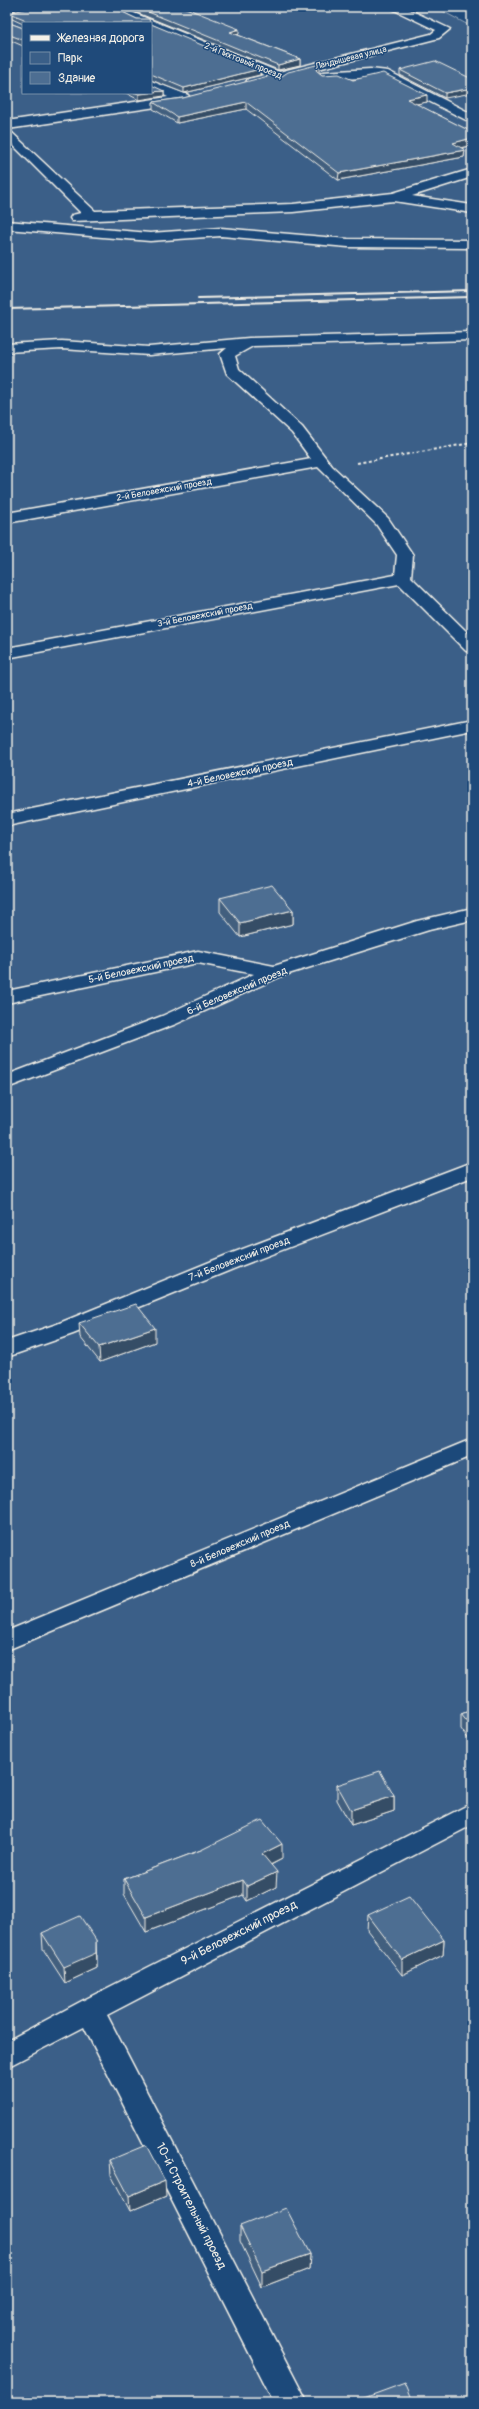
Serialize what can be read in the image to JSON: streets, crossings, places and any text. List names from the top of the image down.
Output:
{
  "streets": {
    "lane": [
      "Ландышевая улица",
      "2-й Пихтовый проезд",
      "2-й Беловежский проезд",
      "3-й Беловежский проезд",
      "4-й Беловежский проезд",
      "5-й Беловежский проезд",
      "6-й Беловежский проезд",
      "7-й Беловежский проезд",
      "8-й Беловежский проезд",
      "9-й Беловежский проезд",
      "10-й Строительный проезд"
    ]
  },
  "crossings": [
    ["Ландышевая улица", "2-й Пихтовый проезд"],
    ["5-й Беловежский проезд", "6-й Беловежский проезд"],
    ["9-й Беловежский проезд", "10-й Строительный проезд"]
  ],
  "legend": ["Железная дорога", "Парк", "Здание"]
}
